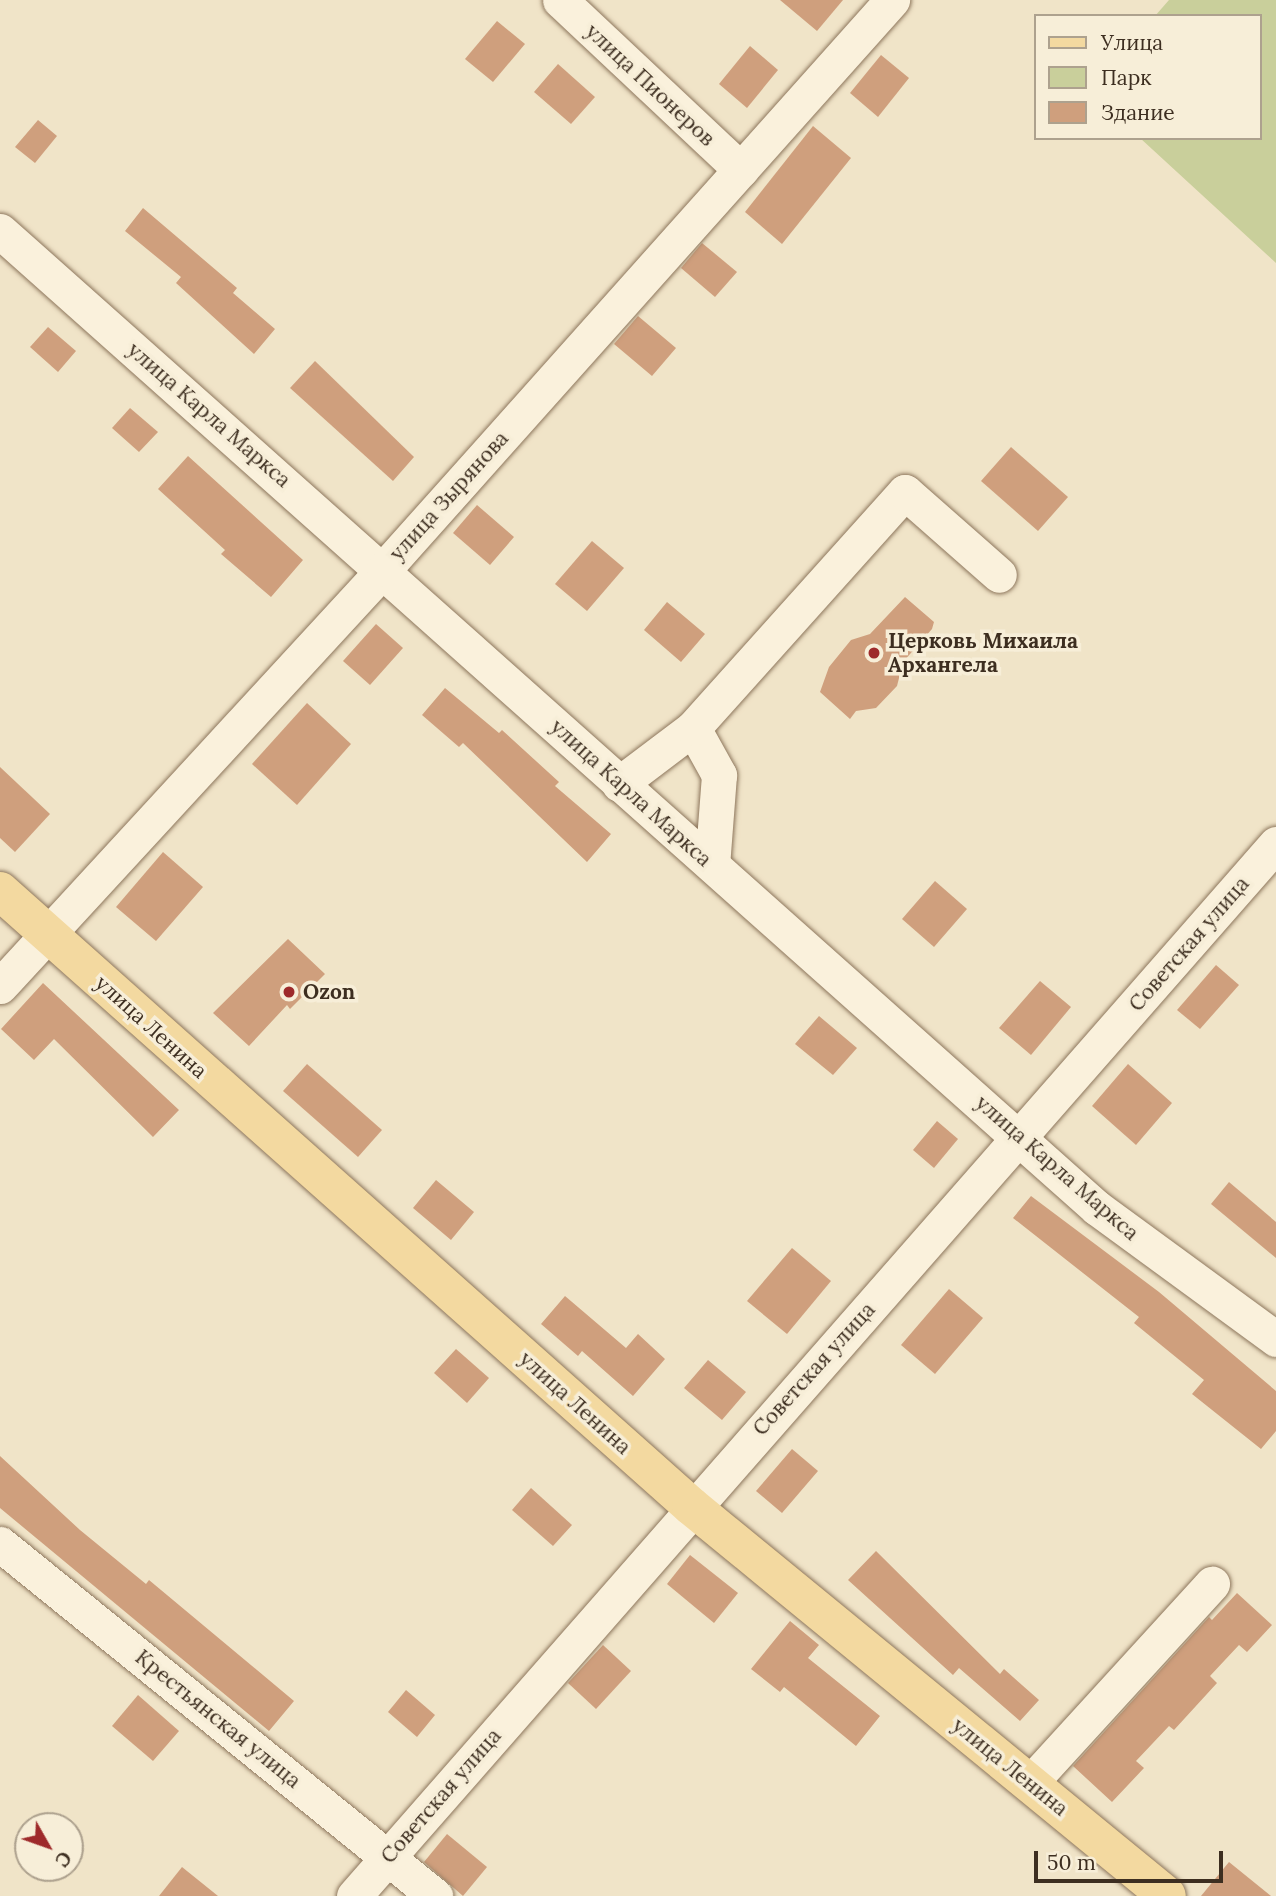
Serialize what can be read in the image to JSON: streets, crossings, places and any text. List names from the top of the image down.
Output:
{
  "streets": {
    "main road": ["улица Ленина"],
    "street": [
      "улица Пионеров",
      "улица Карла Маркса",
      "улица Зырянова",
      "Советская улица",
      "Крестьянская улица"
    ]
  },
  "crossings": [
    ["улица Пионеров", "улица Зырянова"],
    ["улица Карла Маркса", "улица Зырянова"],
    ["улица Карла Маркса", "Советская улица"],
    ["улица Зырянова", "улица Ленина"],
    ["Советская улица", "улица Ленина"],
    ["Советская улица", "Крестьянская улица"]
  ],
  "places": ["Церковь Михаила Архангела", "Ozon"],
  "legend": ["Улица", "Парк", "Здание"],
  "scale_bar": "50 m",
  "north": "bottom right"
}
